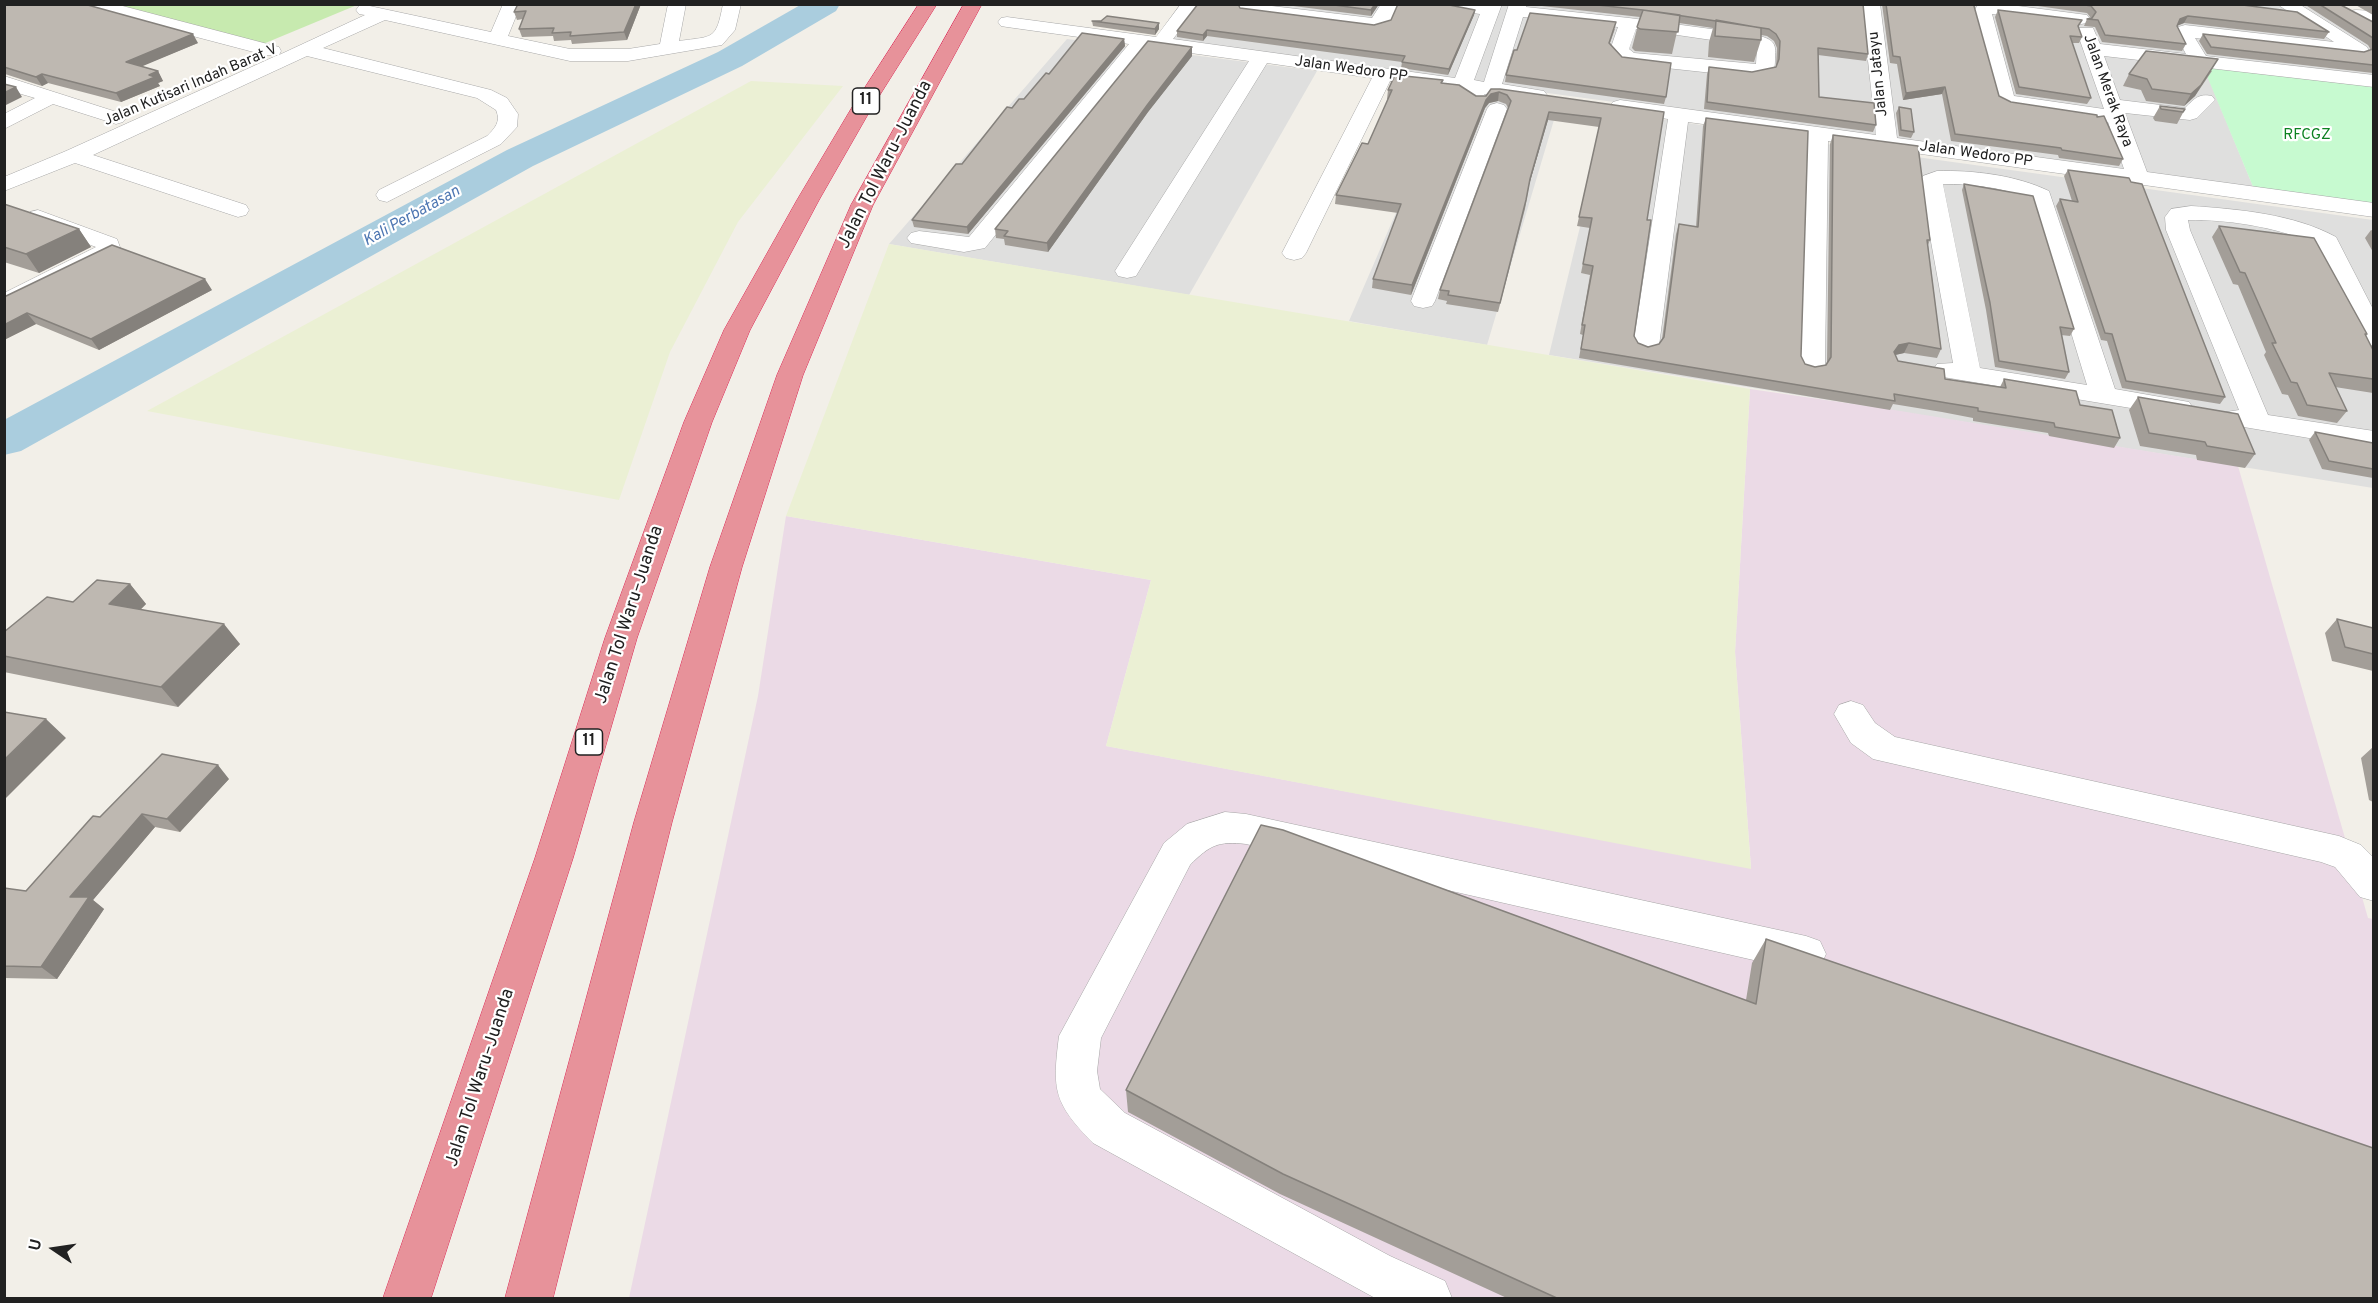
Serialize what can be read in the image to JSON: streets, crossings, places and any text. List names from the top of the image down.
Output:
{
  "streets": {
    "highway": ["11", "Jalan Tol Waru–Juanda"],
    "street": [
      "Jalan Wedoro PP",
      "Jalan Jatayu",
      "Jalan Kutisari Indah Barat V",
      "Jalan Merak Raya"
    ]
  },
  "crossings": [
    ["Jalan Wedoro PP", "Jalan Jatayu"],
    ["Jalan Wedoro PP", "Jalan Merak Raya"]
  ],
  "water": ["Kali Perbatasan"],
  "parks": ["RFCGZ"],
  "north": "left"
}
